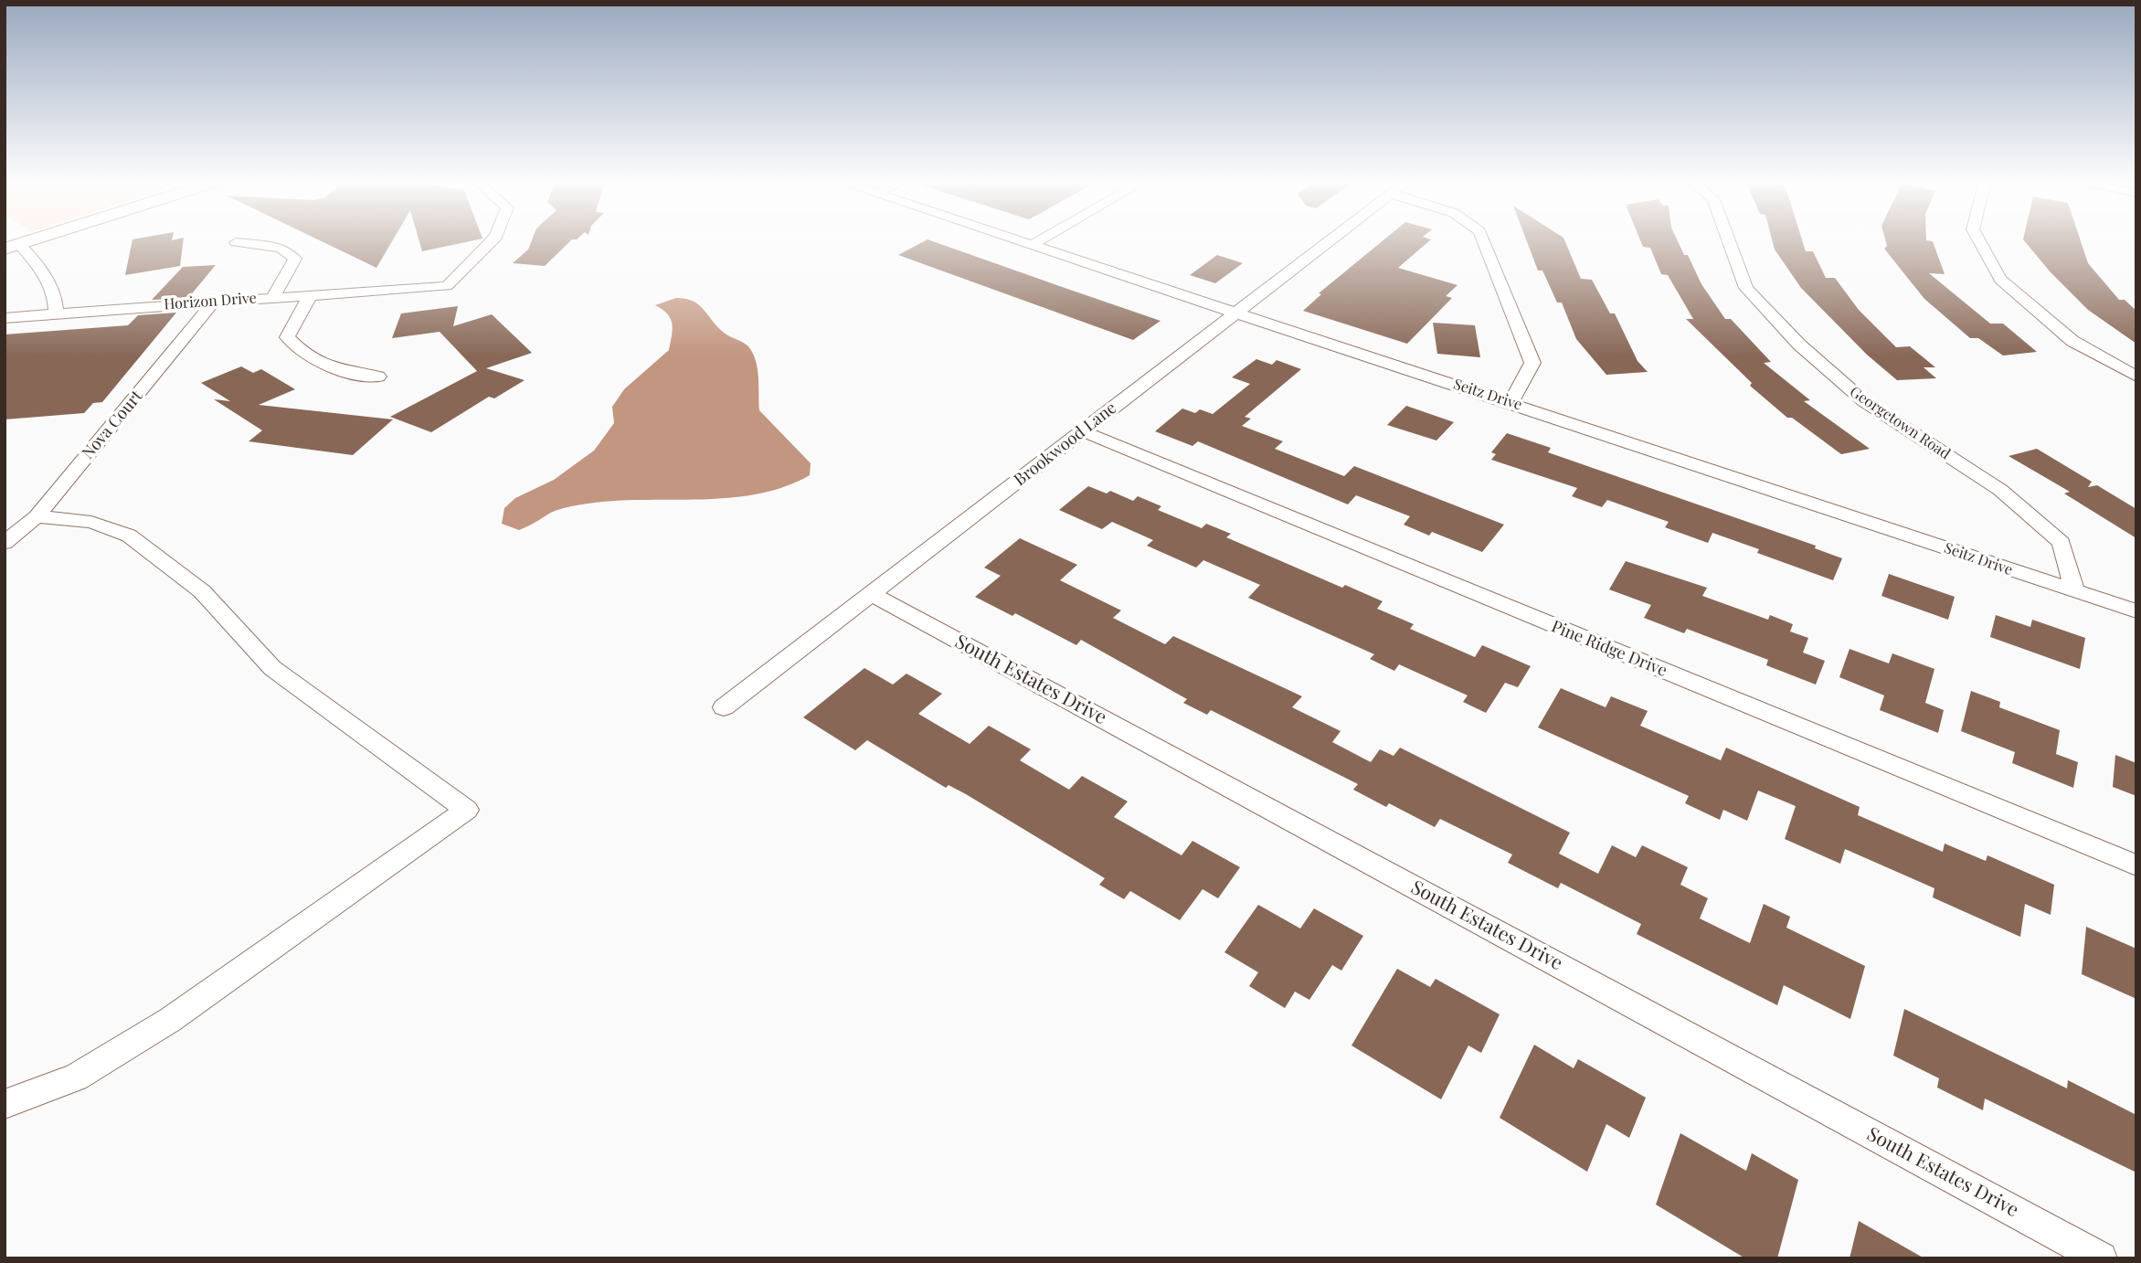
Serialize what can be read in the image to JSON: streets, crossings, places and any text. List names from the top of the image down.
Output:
{
  "streets": {
    "street": [
      "Horizon Drive",
      "Seitz Drive",
      "Georgetown Road",
      "Nova Court",
      "Brookwood Lane",
      "Pine Ridge Drive",
      "South Estates Drive"
    ]
  },
  "crossings": [
    ["Horizon Drive", "Nova Court"],
    ["Seitz Drive", "Georgetown Road"],
    ["Seitz Drive", "Brookwood Lane"],
    ["Brookwood Lane", "Pine Ridge Drive"],
    ["Brookwood Lane", "South Estates Drive"]
  ]
}
